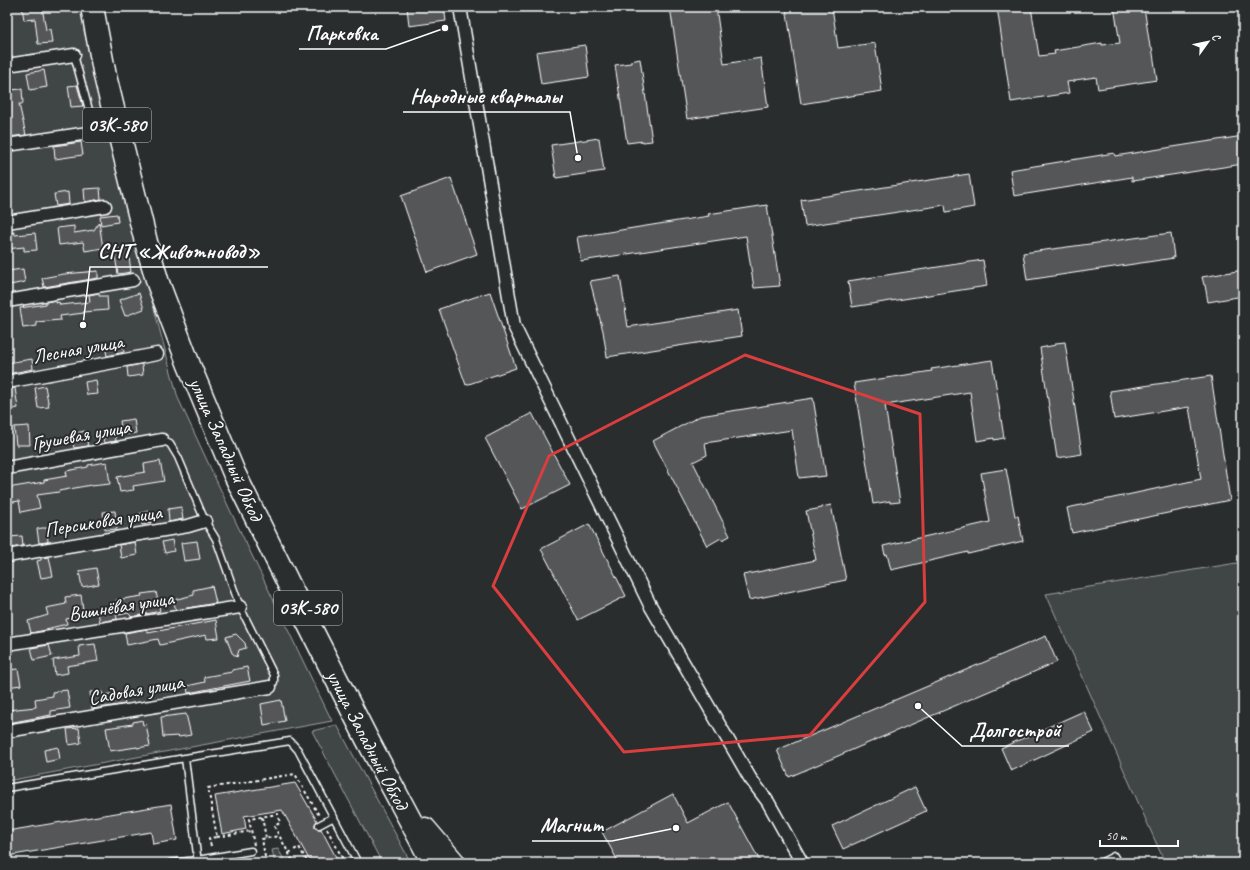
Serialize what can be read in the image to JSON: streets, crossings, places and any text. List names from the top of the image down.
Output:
{
  "streets": {
    "highway": ["03К-580", "улица Западный Обход"],
    "street": [
      "Лесная улица",
      "Грушевая улица",
      "Персиковая улица",
      "Вишнёвая улица",
      "Садовая улица"
    ]
  },
  "places": [
    "Парковка",
    "Народные кварталы",
    "СНТ «Животновод»",
    "Долгострой",
    "Магнит"
  ],
  "scale_bar": "50 m",
  "north": "top right"
}
